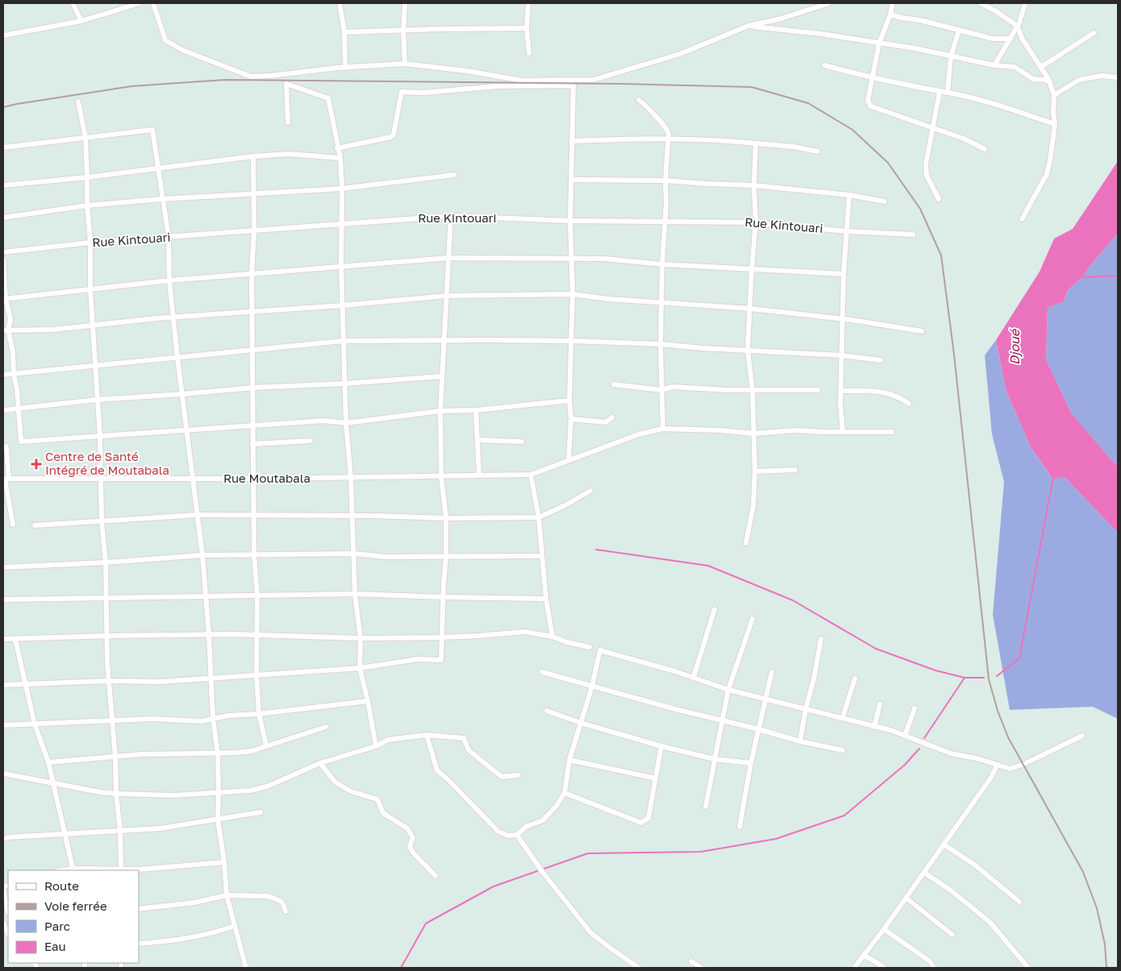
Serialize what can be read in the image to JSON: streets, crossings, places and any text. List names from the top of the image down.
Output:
{
  "streets": {
    "street": ["Rue Kintouari", "Rue Moutabala"]
  },
  "water": ["Djoué"],
  "places": {
    "health": ["Centre de Santé Intégré de Moutabala"]
  },
  "legend": [
    "Route",
    "Voie ferrée",
    "Parc",
    "Eau"
  ]
}
